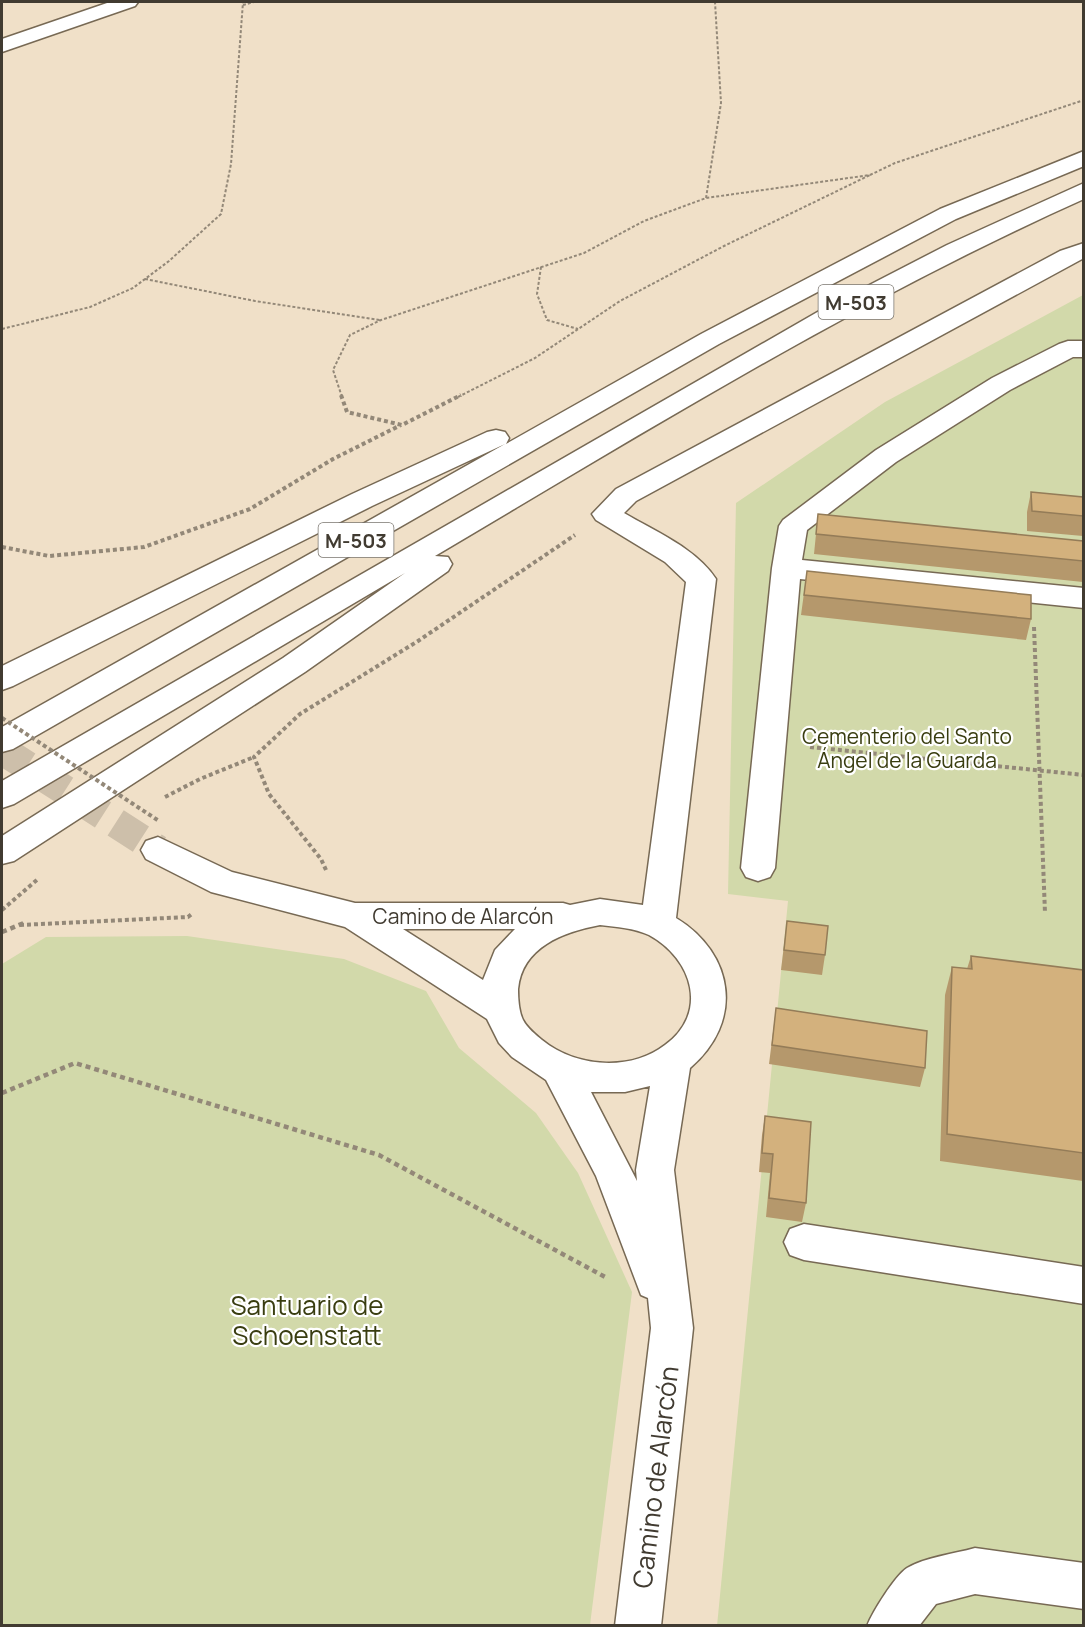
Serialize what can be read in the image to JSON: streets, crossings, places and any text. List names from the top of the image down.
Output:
{
  "streets": {
    "main road": ["M-503", "Camino de Alarcón"]
  },
  "parks": ["Cementerio del Santo Ángel de la Guarda", "Santuario de Schoenstatt"]
}
